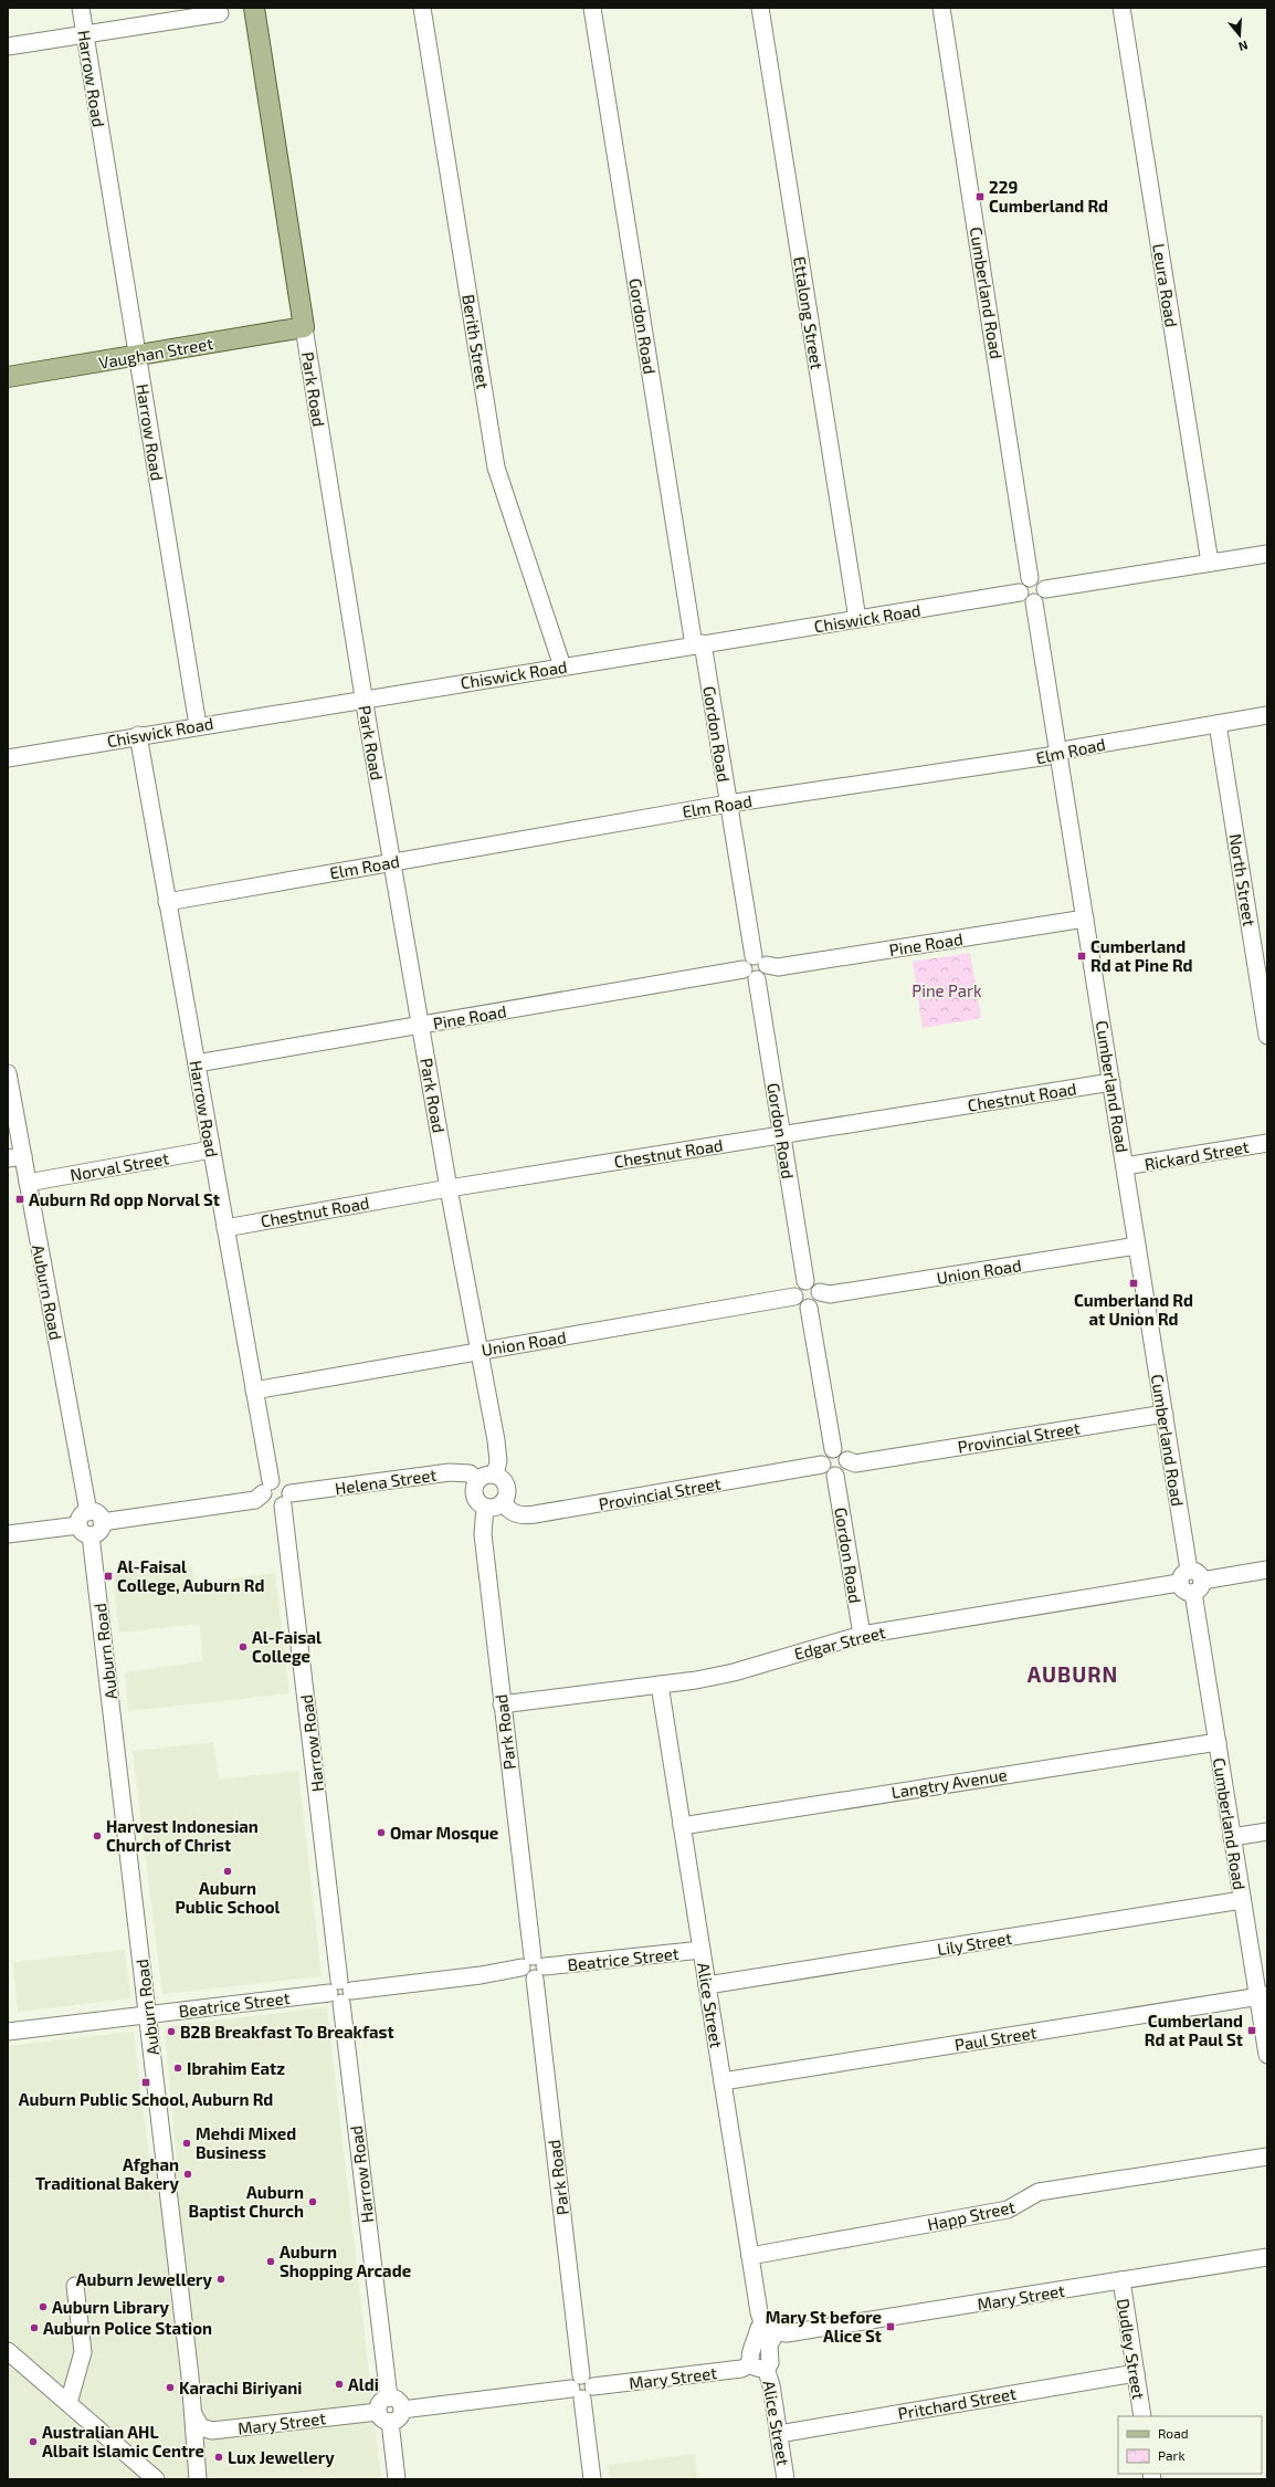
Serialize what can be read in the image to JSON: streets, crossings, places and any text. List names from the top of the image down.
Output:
{
  "streets": {
    "main road": ["Vaughan Street", "Park Road"],
    "street": [
      "Harrow Road",
      "Leura Road",
      "Cumberland Road",
      "Ettalong Street",
      "Gordon Road",
      "Berith Street",
      "Chiswick Road",
      "Elm Road",
      "North Street",
      "Pine Road",
      "Chestnut Road",
      "Rickard Street",
      "Norval Street",
      "Union Road",
      "Auburn Road",
      "Provincial Street",
      "Helena Street",
      "Edgar Street",
      "Langtry Avenue",
      "Lily Street",
      "Beatrice Street",
      "Alice Street",
      "Paul Street",
      "Happ Street",
      "Mary Street",
      "Dudley Street",
      "Pritchard Street"
    ]
  },
  "crossings": [
    ["Harrow Road", "Vaughan Street"],
    ["Harrow Road", "Chiswick Road"],
    ["Harrow Road", "Elm Road"],
    ["Harrow Road", "Pine Road"],
    ["Harrow Road", "Chestnut Road"],
    ["Harrow Road", "Norval Street"],
    ["Harrow Road", "Union Road"],
    ["Harrow Road", "Helena Street"],
    ["Harrow Road", "Beatrice Street"],
    ["Harrow Road", "Mary Street"],
    ["Cumberland Road", "Chiswick Road"],
    ["Cumberland Road", "Elm Road"],
    ["Cumberland Road", "Pine Road"],
    ["Cumberland Road", "Chestnut Road"],
    ["Cumberland Road", "Rickard Street"],
    ["Cumberland Road", "Union Road"],
    ["Cumberland Road", "Provincial Street"],
    ["Cumberland Road", "Edgar Street"],
    ["Cumberland Road", "Langtry Avenue"],
    ["Cumberland Road", "Lily Street"],
    ["Cumberland Road", "Paul Street"],
    ["Ettalong Street", "Chiswick Road"],
    ["Gordon Road", "Chiswick Road"],
    ["Gordon Road", "Elm Road"],
    ["Gordon Road", "Pine Road"],
    ["Gordon Road", "Chestnut Road"],
    ["Gordon Road", "Union Road"],
    ["Gordon Road", "Provincial Street"],
    ["Gordon Road", "Edgar Street"],
    ["Berith Street", "Chiswick Road"],
    ["Vaughan Street", "Park Road"],
    ["Park Road", "Chiswick Road"],
    ["Park Road", "Elm Road"],
    ["Park Road", "Pine Road"],
    ["Park Road", "Chestnut Road"],
    ["Park Road", "Union Road"],
    ["Park Road", "Provincial Street"],
    ["Park Road", "Helena Street"],
    ["Park Road", "Edgar Street"],
    ["Park Road", "Beatrice Street"],
    ["Park Road", "Mary Street"],
    ["Elm Road", "North Street"],
    ["Norval Street", "Auburn Road"],
    ["Auburn Road", "Beatrice Street"],
    ["Auburn Road", "Mary Street"],
    ["Provincial Street", "Helena Street"],
    ["Edgar Street", "Alice Street"],
    ["Langtry Avenue", "Alice Street"],
    ["Lily Street", "Alice Street"],
    ["Beatrice Street", "Alice Street"],
    ["Alice Street", "Paul Street"],
    ["Alice Street", "Happ Street"],
    ["Alice Street", "Mary Street"],
    ["Alice Street", "Pritchard Street"],
    ["Mary Street", "Dudley Street"],
    ["Dudley Street", "Pritchard Street"]
  ],
  "districts": ["AUBURN"],
  "parks": ["Pine Park"],
  "places": {
    "transit": [
      "229 Cumberland Rd",
      "Cumberland Rd at Pine Rd",
      "Auburn Rd opp Norval St",
      "Cumberland Rd at Union Rd",
      "Al-Faisal College, Auburn Rd",
      "Cumberland Rd at Paul St",
      "Auburn Public School, Auburn Rd",
      "Mary St before Alice St"
    ],
    "other": [
      "Al-Faisal College",
      "Omar Mosque",
      "Harvest Indonesian Church of Christ",
      "Auburn Public School",
      "B2B Breakfast To Breakfast",
      "Ibrahim Eatz",
      "Mehdi Mixed Business",
      "Afghan Traditional Bakery",
      "Auburn Baptist Church",
      "Auburn Shopping Arcade",
      "Auburn Jewellery",
      "Auburn Library",
      "Auburn Police Station",
      "Aldi",
      "Karachi Biriyani",
      "Australian AHL Albait Islamic Centre",
      "Lux Jewellery"
    ]
  },
  "legend": ["Road", "Park"],
  "north": "bottom"
}
